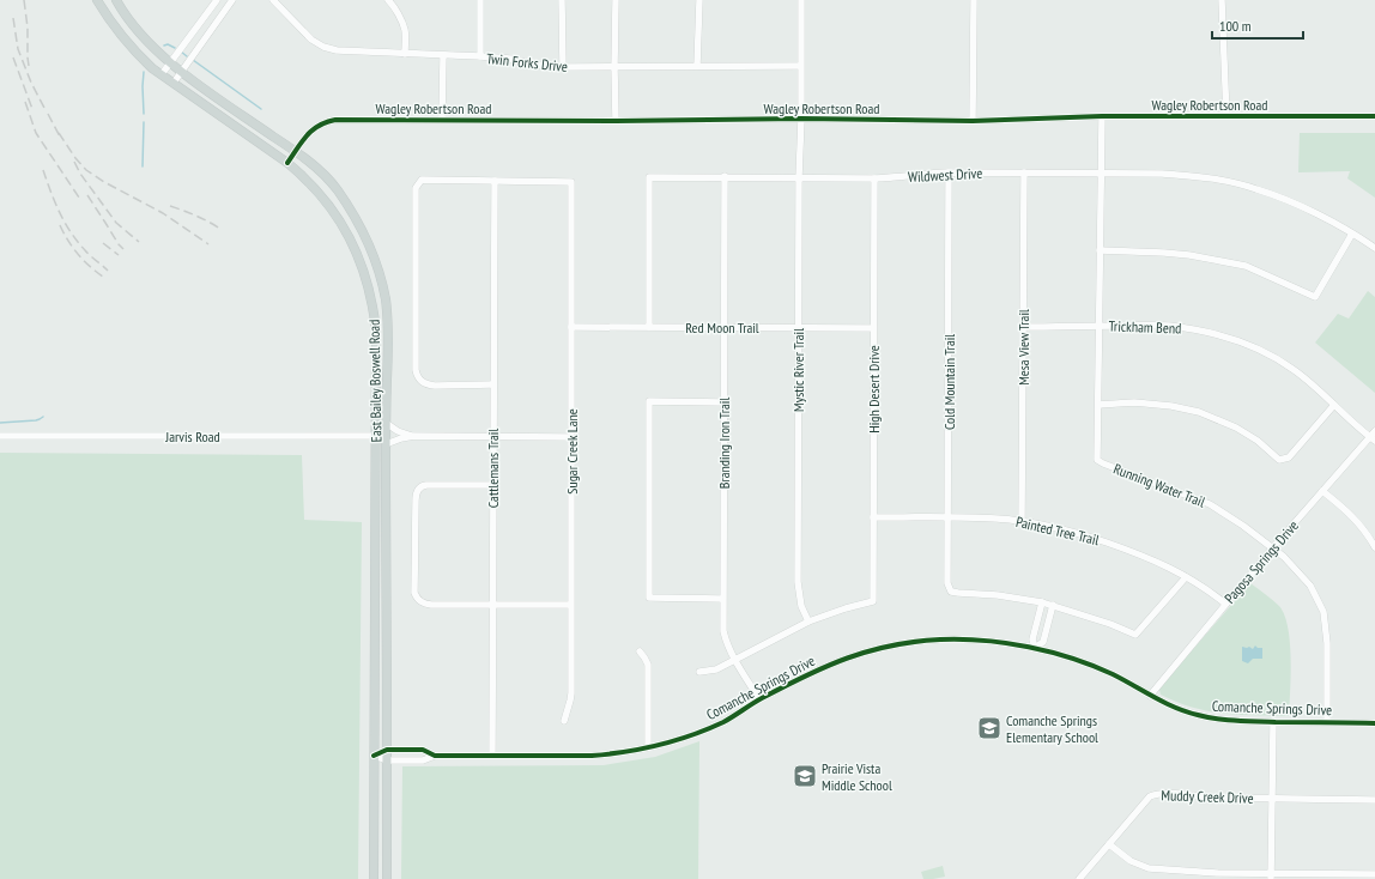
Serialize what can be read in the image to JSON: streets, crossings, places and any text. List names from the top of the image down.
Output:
{
  "streets": {
    "main road": ["East Bailey Boswell Road"],
    "street": [
      "Twin Forks Drive",
      "Wagley Robertson Road",
      "Wildwest Drive",
      "Red Moon Trail",
      "Trickham Bend",
      "Mesa View Trail",
      "Mystic River Trail",
      "Cold Mountain Trail",
      "High Desert Drive",
      "Jarvis Road",
      "Branding Iron Trail",
      "Sugar Creek Lane",
      "Cattlemans Trail",
      "Running Water Trail",
      "Painted Tree Trail",
      "Pagosa Springs Drive",
      "Comanche Springs Drive",
      "Muddy Creek Drive"
    ]
  },
  "crossings": [
    ["Twin Forks Drive", "Mystic River Trail"],
    ["Wagley Robertson Road", "Mystic River Trail"],
    ["Wagley Robertson Road", "East Bailey Boswell Road"],
    ["Wagley Robertson Road", "Running Water Trail"],
    ["Wildwest Drive", "Red Moon Trail"],
    ["Wildwest Drive", "Mesa View Trail"],
    ["Wildwest Drive", "Mystic River Trail"],
    ["Wildwest Drive", "Cold Mountain Trail"],
    ["Wildwest Drive", "High Desert Drive"],
    ["Wildwest Drive", "Branding Iron Trail"],
    ["Wildwest Drive", "Running Water Trail"],
    ["Red Moon Trail", "Mystic River Trail"],
    ["Red Moon Trail", "High Desert Drive"],
    ["Red Moon Trail", "Branding Iron Trail"],
    ["Red Moon Trail", "Sugar Creek Lane"],
    ["Trickham Bend", "Mesa View Trail"],
    ["Trickham Bend", "Running Water Trail"],
    ["Trickham Bend", "Pagosa Springs Drive"],
    ["Mesa View Trail", "Painted Tree Trail"],
    ["Mystic River Trail", "High Desert Drive"],
    ["East Bailey Boswell Road", "Jarvis Road"],
    ["East Bailey Boswell Road", "Comanche Springs Drive"],
    ["Cold Mountain Trail", "Painted Tree Trail"],
    ["High Desert Drive", "Painted Tree Trail"],
    ["Branding Iron Trail", "Comanche Springs Drive"],
    ["Sugar Creek Lane", "Cattlemans Trail"],
    ["Cattlemans Trail", "Comanche Springs Drive"],
    ["Running Water Trail", "Pagosa Springs Drive"],
    ["Running Water Trail", "Comanche Springs Drive"],
    ["Painted Tree Trail", "Pagosa Springs Drive"],
    ["Pagosa Springs Drive", "Comanche Springs Drive"]
  ],
  "places": {
    "school or university": ["Comanche Springs Elementary School", "Prairie Vista Middle School"]
  },
  "scale_bar": "100 m"
}
